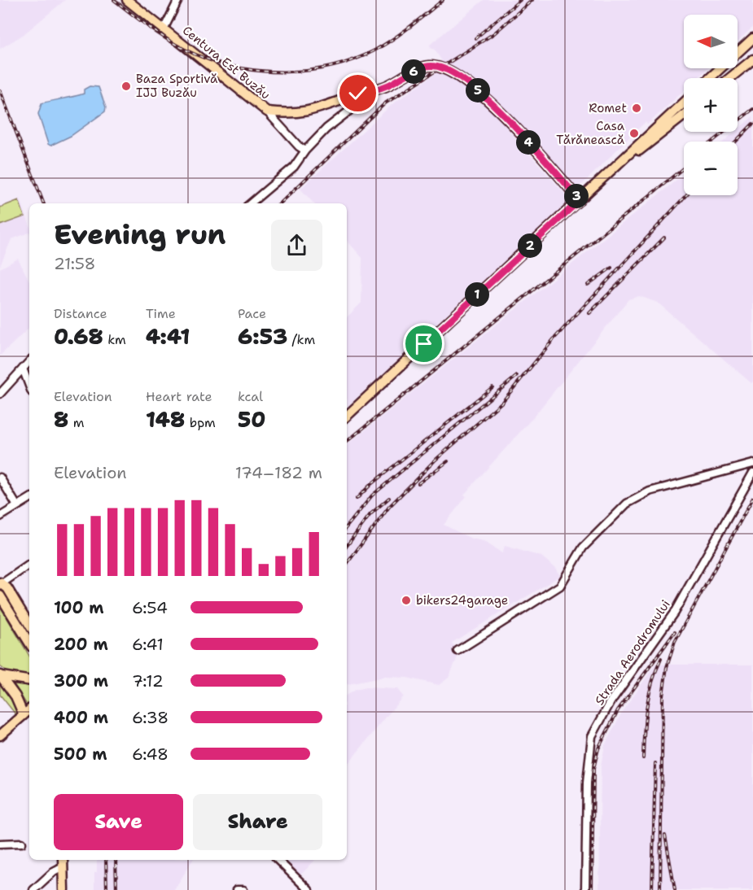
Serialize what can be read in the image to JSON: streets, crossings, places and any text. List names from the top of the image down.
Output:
{
  "streets": {
    "main road": ["Centura Est Buzău"],
    "street": ["Strada Aerodromului"]
  },
  "places": [
    "Baza Sportivă IJJ Buzău",
    "Romet",
    "Casa Tărănească",
    "bikers24garage"
  ],
  "north": "left",
  "page": {
    "map_buttons": ["+", "−"],
    "pins": [
      "6",
      "5",
      "4",
      "3",
      "2",
      "1"
    ],
    "heading": ["Evening run", "21:58"],
    "stats": [
      ["Distance", "0.68 km"],
      ["Time", "4:41"],
      ["Pace", "6:53 /km"],
      ["Elevation", "8 m"],
      ["Heart rate", "148 bpm"],
      ["kcal", "50"]
    ],
    "chart": ["Elevation", "174–182 m"],
    "list": [
      {
        "name": "100 m",
        "note": "6:54"
      },
      {
        "name": "200 m",
        "note": "6:41"
      },
      {
        "name": "300 m",
        "note": "7:12"
      },
      {
        "name": "400 m",
        "note": "6:38"
      },
      {
        "name": "500 m",
        "note": "6:48"
      }
    ],
    "buttons": ["Save", "Share"]
  }
}
